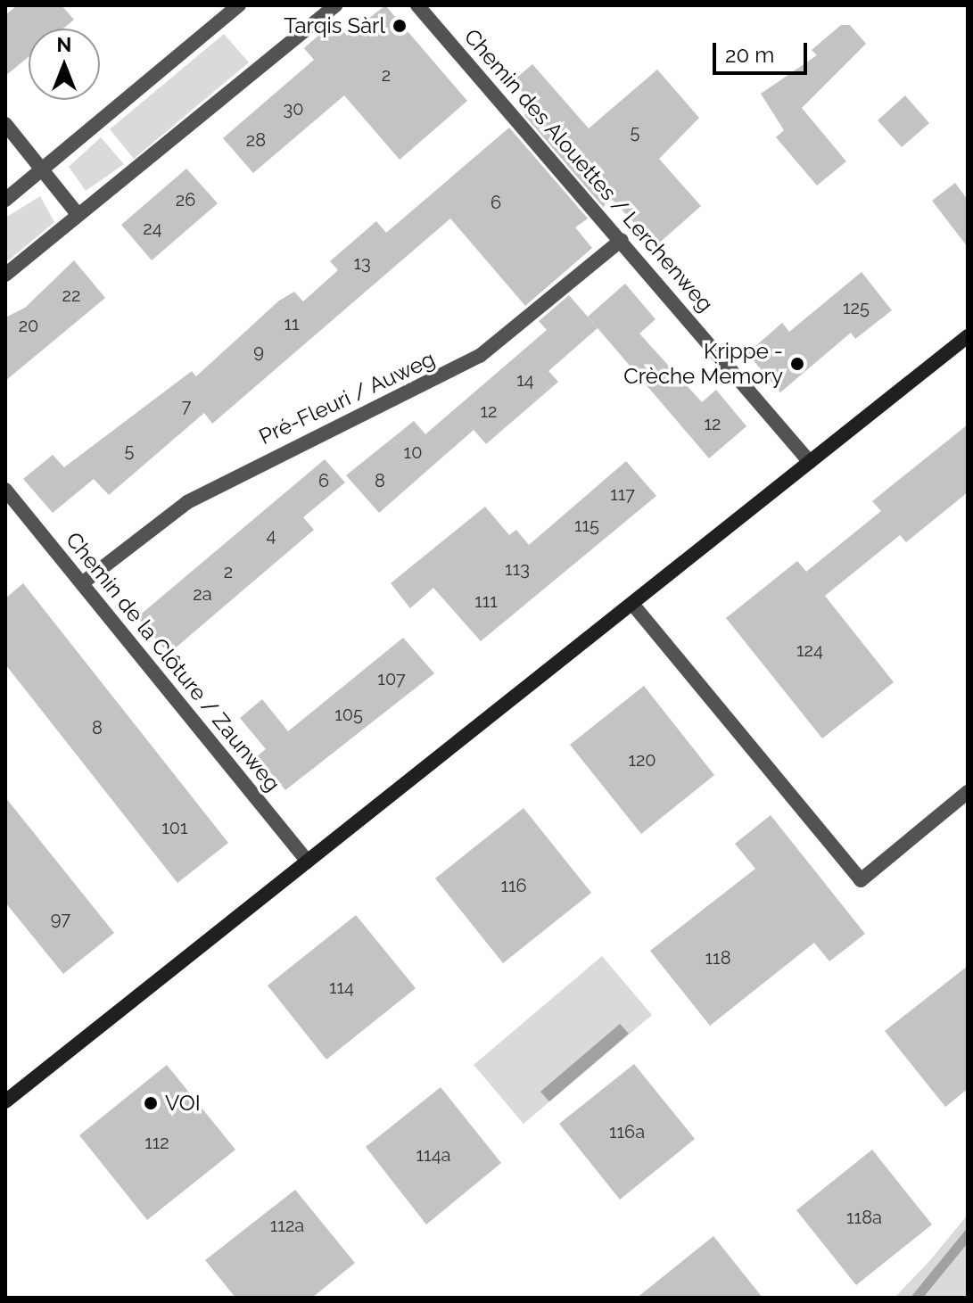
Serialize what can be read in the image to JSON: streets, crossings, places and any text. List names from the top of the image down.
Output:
{
  "streets": {
    "street": ["Chemin des Alouettes / Lerchenweg", "Pré-Fleuri / Auweg", "Chemin de la Clôture / Zaunweg"]
  },
  "crossings": [
    ["Chemin des Alouettes / Lerchenweg", "Pré-Fleuri / Auweg"],
    ["Pré-Fleuri / Auweg", "Chemin de la Clôture / Zaunweg"]
  ],
  "places": ["Tarqis Sàrl", "Krippe - Crèche Memory", "VOI"],
  "house_numbers": [
    "2",
    "30",
    "5",
    "28",
    "26",
    "6",
    "24",
    "13",
    "22",
    "125",
    "11",
    "20",
    "9",
    "14",
    "7",
    "12",
    "12",
    "5",
    "10",
    "6",
    "8",
    "117",
    "115",
    "4",
    "113",
    "2",
    "2a",
    "111",
    "124",
    "107",
    "105",
    "8",
    "120",
    "101",
    "116",
    "97",
    "118",
    "114",
    "116a",
    "112",
    "114a",
    "118a",
    "112a"
  ],
  "scale_bar": "20 m",
  "north": "top"
}
